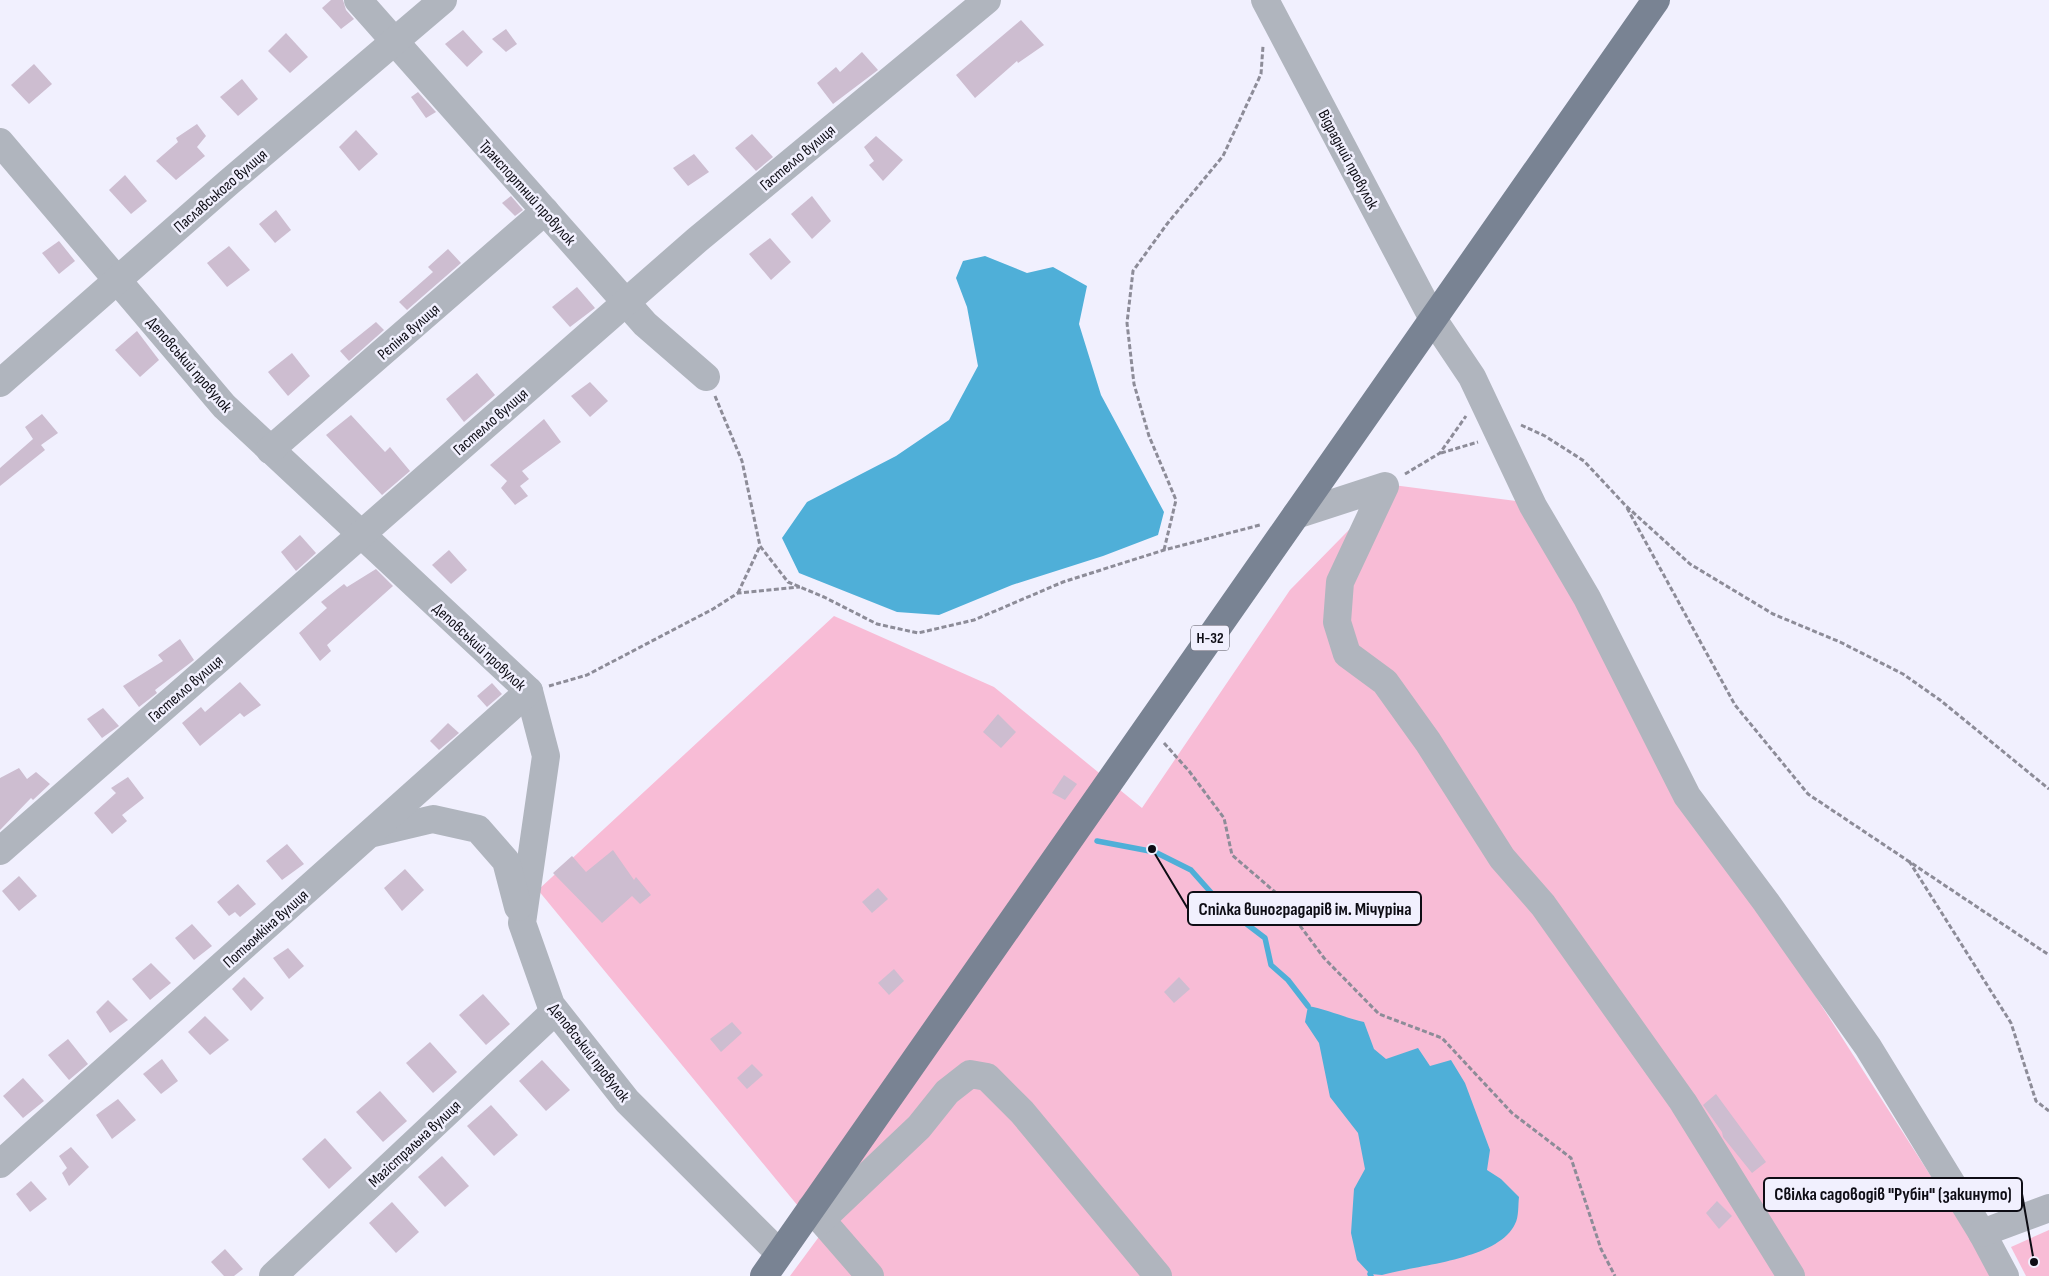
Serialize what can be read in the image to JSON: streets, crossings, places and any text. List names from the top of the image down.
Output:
{
  "streets": {
    "main road": ["Н-32"],
    "street": [
      "Гастелло вулиця",
      "Відрадний провулок",
      "Паславського вулиця",
      "Транспортний провулок",
      "Рєпіна вулиця",
      "Деповський провулок",
      "Потьомкіна вулиця",
      "Магістральна вулиця"
    ]
  },
  "crossings": [
    ["Гастелло вулиця", "Транспортний провулок"],
    ["Гастелло вулиця", "Деповський провулок"],
    ["Відрадний провулок", "Н-32"],
    ["Паславського вулиця", "Транспортний провулок"],
    ["Паславського вулиця", "Деповський провулок"],
    ["Транспортний провулок", "Рєпіна вулиця"],
    ["Рєпіна вулиця", "Деповський провулок"],
    ["Деповський провулок", "Н-32"],
    ["Деповський провулок", "Потьомкіна вулиця"],
    ["Деповський провулок", "Магістральна вулиця"]
  ],
  "places": ["Спілка виноградарів ім. Мічуріна", "Свілка садоводів \"Рубін\" (закинуто)"]
}
